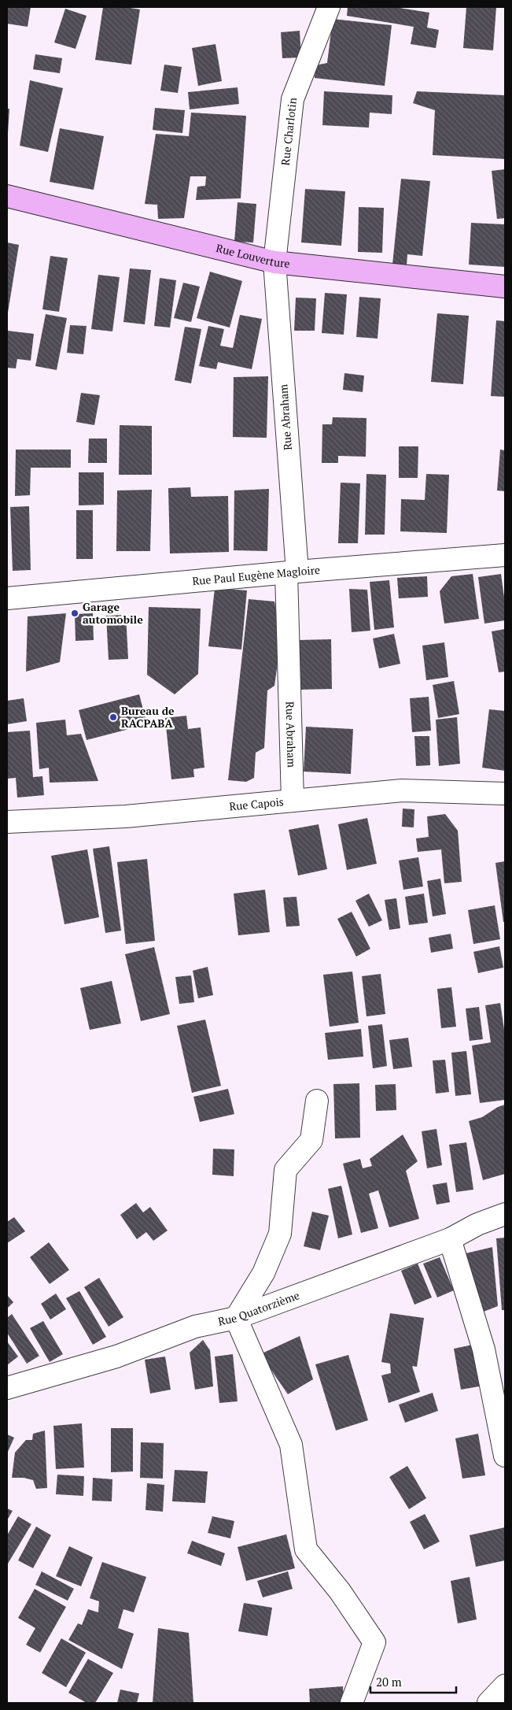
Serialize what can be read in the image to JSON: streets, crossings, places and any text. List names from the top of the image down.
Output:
{
  "streets": {
    "main road": ["Rue Louverture"],
    "street": [
      "Rue Charlotin",
      "Rue Abraham",
      "Rue Paul Eugène Magloire",
      "Rue Capois",
      "Rue Quatorzième"
    ]
  },
  "crossings": [
    ["Rue Charlotin", "Rue Louverture"],
    ["Rue Charlotin", "Rue Abraham"],
    ["Rue Louverture", "Rue Abraham"],
    ["Rue Abraham", "Rue Paul Eugène Magloire"],
    ["Rue Abraham", "Rue Capois"]
  ],
  "places": ["Garage automobile", "Bureau de RACPABA"],
  "scale_bar": "20 m"
}
